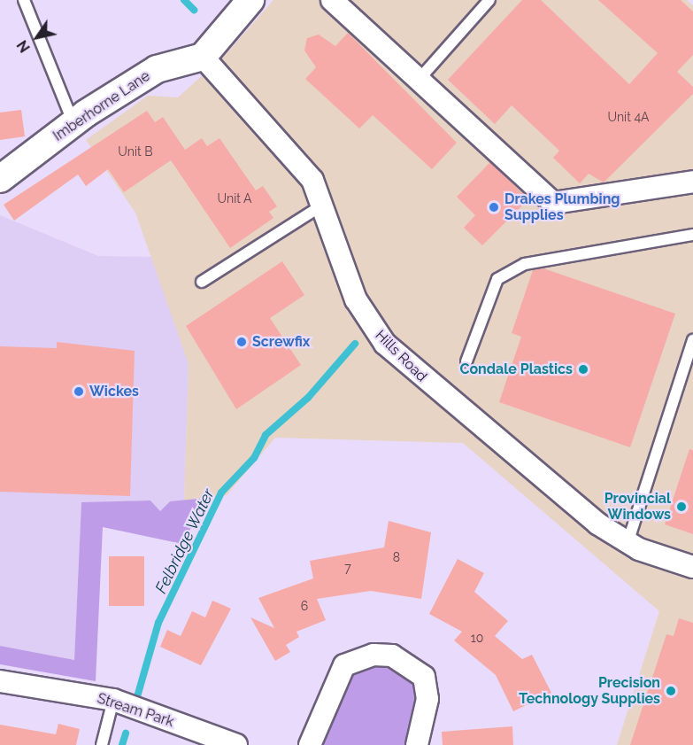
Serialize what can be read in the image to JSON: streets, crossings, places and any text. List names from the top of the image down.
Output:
{
  "streets": {
    "street": ["Imberhorne Lane", "Hills Road", "Stream Park"]
  },
  "crossings": [
    ["Imberhorne Lane", "Hills Road"]
  ],
  "water": ["Felbridge Water"],
  "places": [
    "Drakes Plumbing Supplies",
    "Screwfix",
    "Condale Plastics",
    "Wickes",
    "Provincial Windows",
    "Precision Technology Supplies"
  ],
  "house_numbers": [
    "Unit 4A",
    "Unit B",
    "Unit A",
    "8",
    "7",
    "6",
    "10"
  ],
  "north": "bottom left"
}
